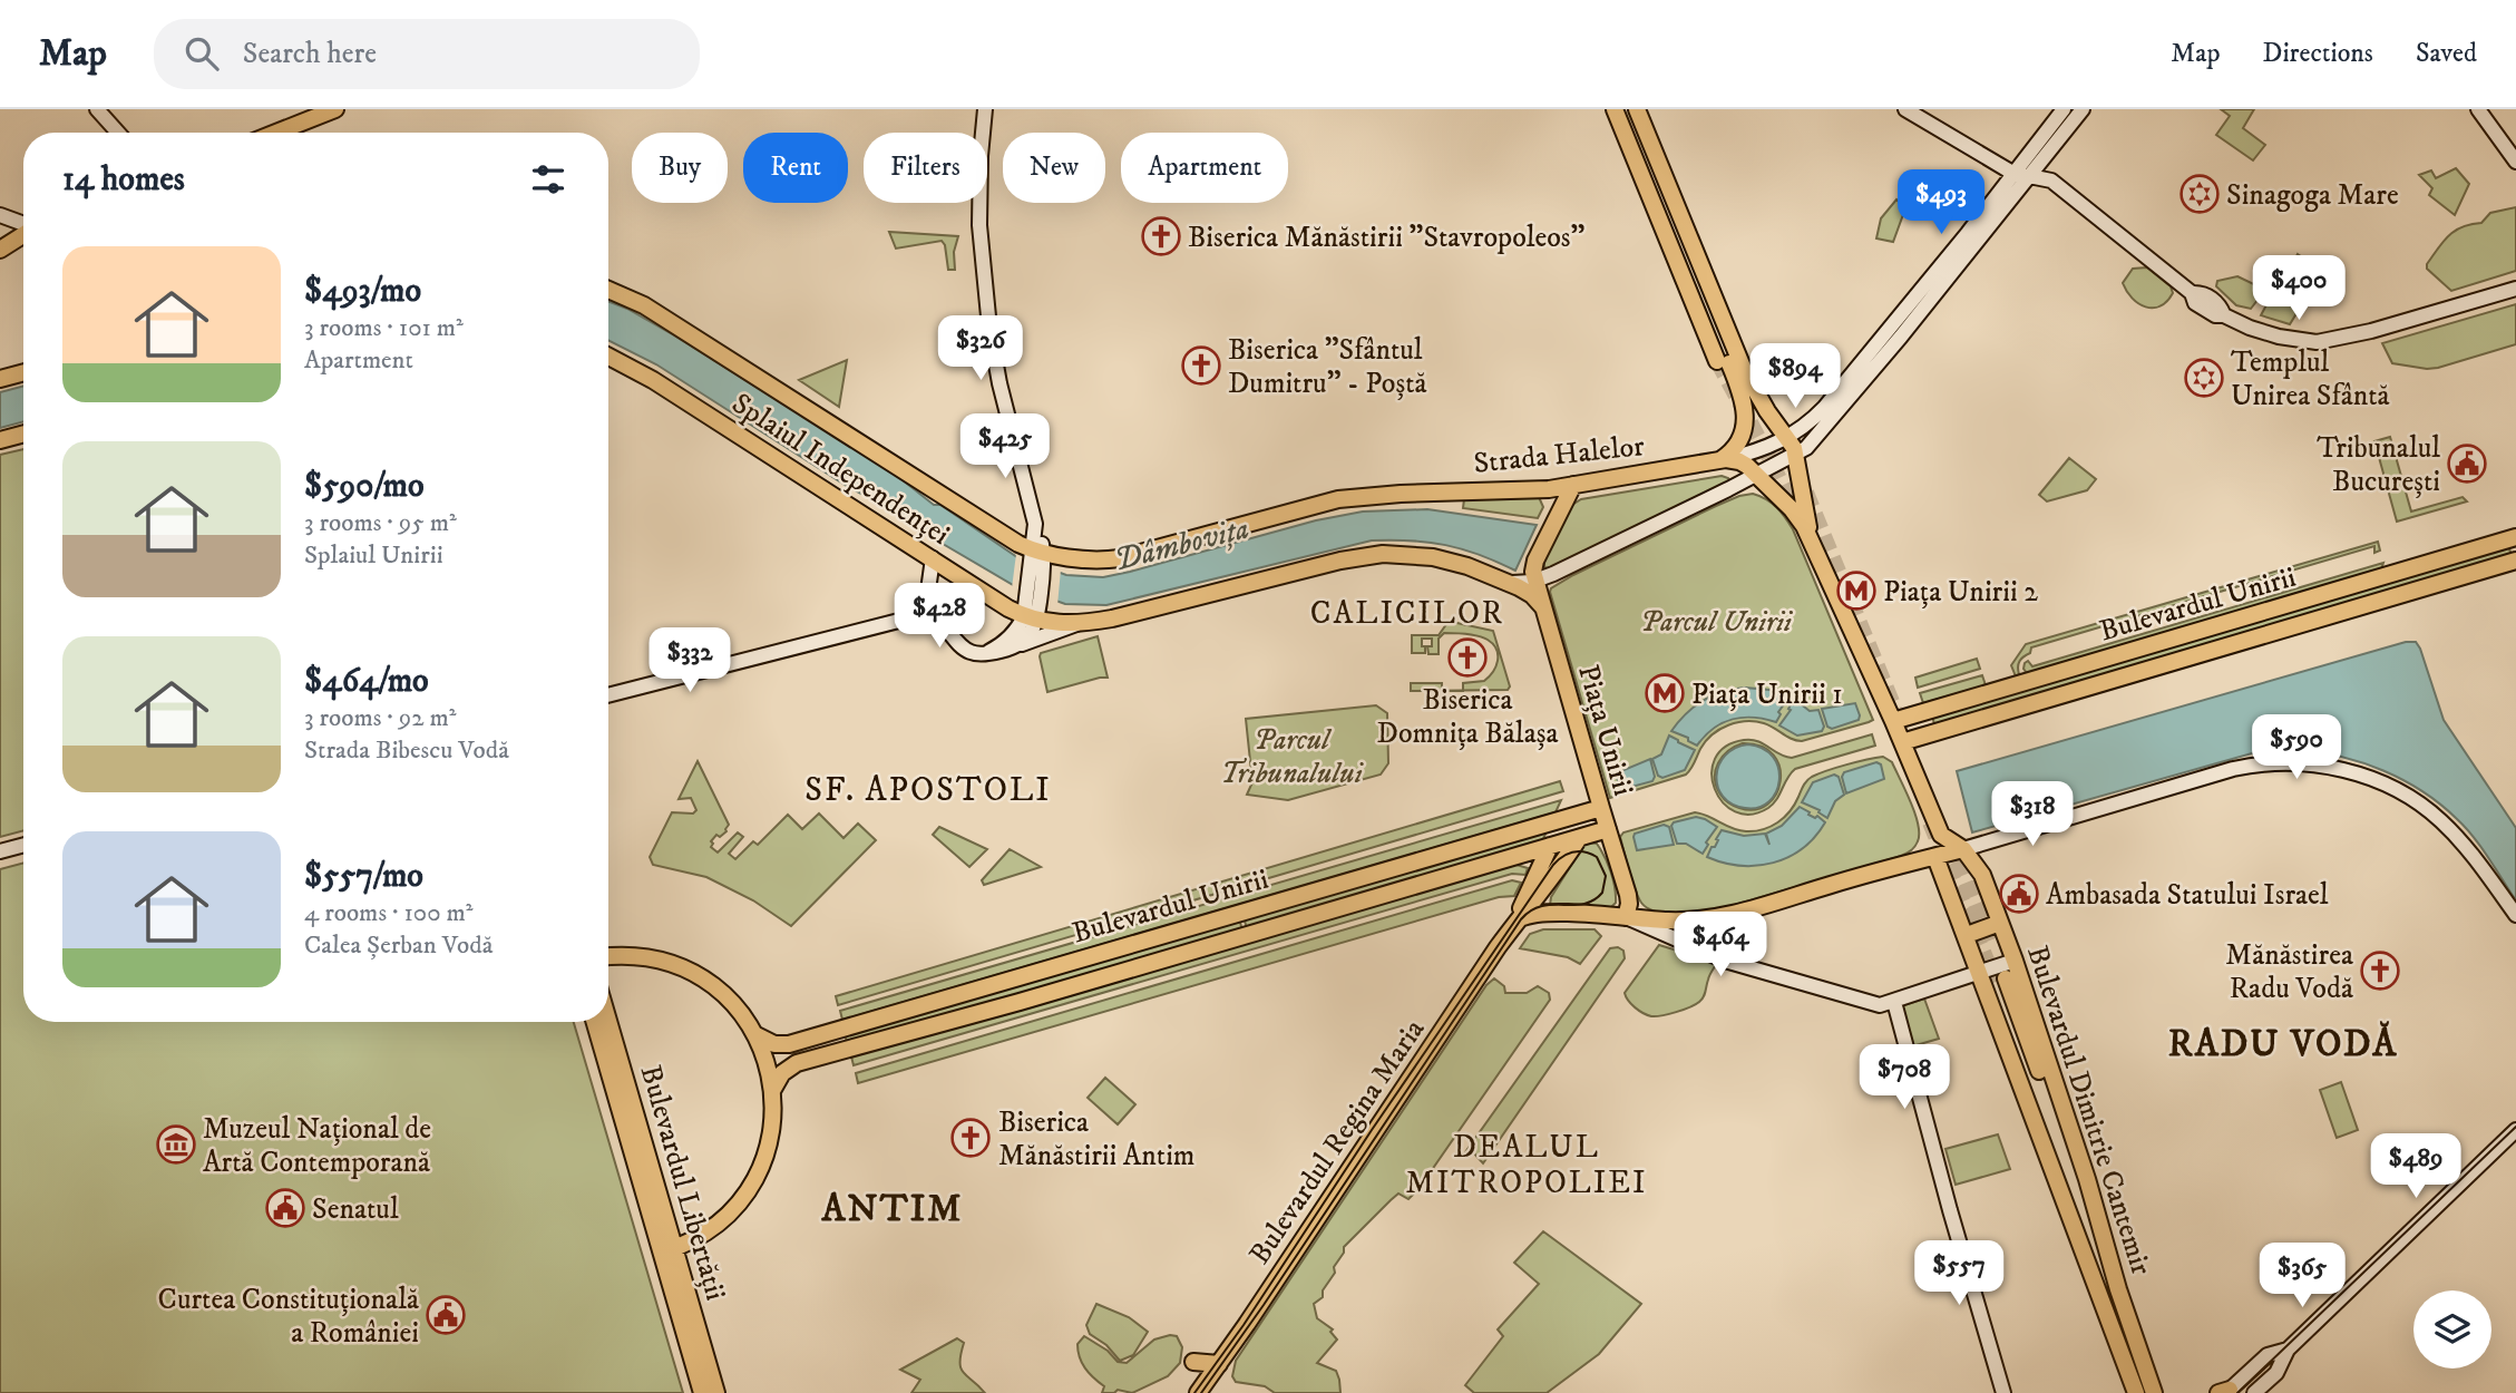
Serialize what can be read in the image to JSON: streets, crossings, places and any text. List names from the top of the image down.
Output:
{
  "streets": {
    "main road": [
      "Strada Halelor",
      "Splaiul Independenței",
      "Bulevardul Unirii",
      "Piața Unirii",
      "Bulevardul Dimitrie Cantemir",
      "Bulevardul Regina Maria",
      "Bulevardul Libertății"
    ]
  },
  "crossings": [
    ["Strada Halelor", "Splaiul Independenței"],
    ["Strada Halelor", "Piața Unirii"],
    ["Splaiul Independenței", "Piața Unirii"],
    ["Bulevardul Unirii", "Piața Unirii"]
  ],
  "districts": [
    "CALICILOR",
    "SF. APOSTOLI",
    "RADU VODĂ",
    "DEALUL MITROPOLIEI",
    "ANTIM"
  ],
  "water": ["Dâmbovița"],
  "parks": ["Parcul Unirii", "Parcul Tribunalului"],
  "places": {
    "synagogue": ["Sinagoga Mare", "Templul Unirea Sfântă"],
    "church": [
      "Biserica Mănăstirii \"Stavropoleos\"",
      "Biserica \"Sfântul Dumitru\" - Poștă",
      "Biserica Domnița Bălașa",
      "Mănăstirea Radu Vodă",
      "Biserica Mănăstirii Antim"
    ],
    "public building": [
      "Tribunalul București",
      "Ambasada Statului Israel",
      "Senatul",
      "Curtea Constituțională a României"
    ],
    "metro station": ["Piața Unirii 2", "Piața Unirii 1"],
    "museum": ["Muzeul Național de Artă Contemporană"]
  },
  "page": {
    "header": "Map",
    "search": "Search here",
    "nav": ["Map", "Directions", "Saved"],
    "chip": [
      "Buy",
      "Rent",
      "Filters",
      "New",
      "Apartment"
    ],
    "heading": "14 homes",
    "price": [
      "$493",
      "$400",
      "$326",
      "$894",
      "$425",
      "$428",
      "$332",
      "$590",
      "$318",
      "$464",
      "$708",
      "$489",
      "$557",
      "$365"
    ],
    "list": [
      {
        "name": "$493/mo",
        "note": "3 rooms · 101 m² · Apartment"
      },
      {
        "name": "$590/mo",
        "note": "3 rooms · 95 m² · Splaiul Unirii"
      },
      {
        "name": "$464/mo",
        "note": "3 rooms · 92 m² · Strada Bibescu Vodă"
      },
      {
        "name": "$557/mo",
        "note": "4 rooms · 100 m² · Calea Șerban Vodă"
      }
    ]
  }
}
